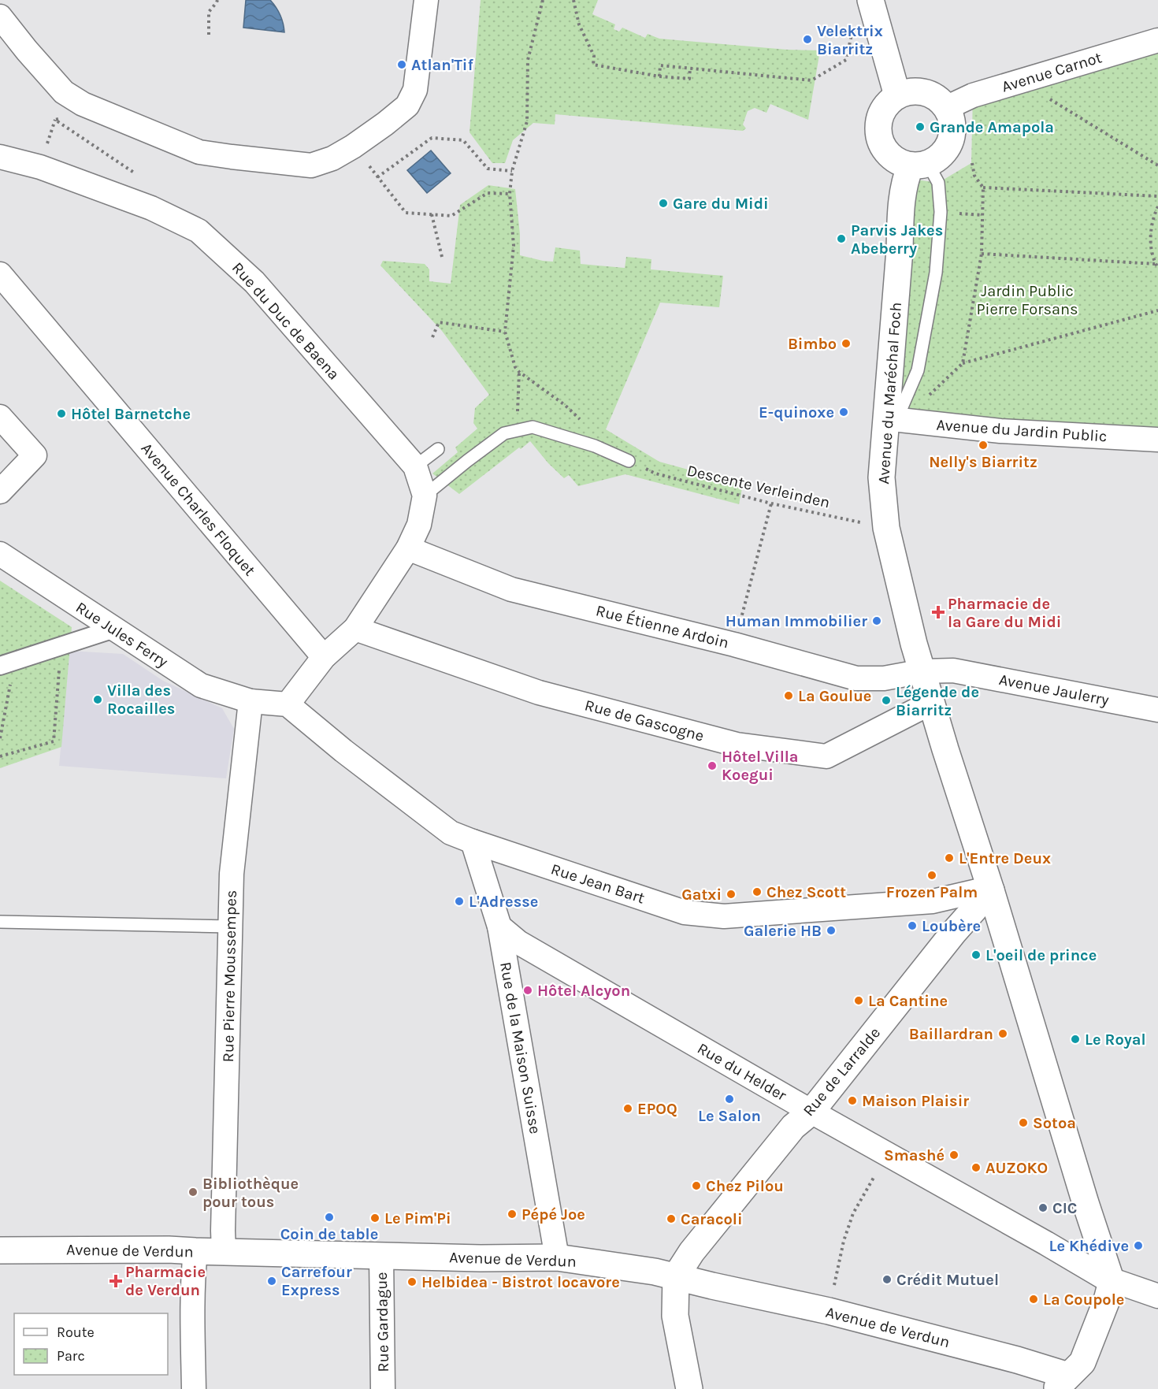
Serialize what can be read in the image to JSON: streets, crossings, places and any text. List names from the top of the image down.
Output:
{
  "streets": {
    "street": [
      "Avenue Carnot",
      "Rue du Duc de Baena",
      "Avenue du Maréchal Foch",
      "Avenue du Jardin Public",
      "Avenue Charles Floquet",
      "Rue Étienne Ardoin",
      "Rue Jules Ferry",
      "Avenue Jaulerry",
      "Rue de Gascogne",
      "Rue Jean Bart",
      "Rue Pierre Moussempes",
      "Rue de la Maison Suisse",
      "Rue du Helder",
      "Rue de Larralde",
      "Avenue de Verdun",
      "Rue Gardague"
    ],
    "path": ["Descente Verleinden"]
  },
  "crossings": [
    ["Avenue Carnot", "Avenue du Maréchal Foch"],
    ["Avenue du Maréchal Foch", "Avenue du Jardin Public"],
    ["Avenue du Maréchal Foch", "Descente Verleinden"],
    ["Avenue du Maréchal Foch", "Rue Étienne Ardoin"],
    ["Avenue du Maréchal Foch", "Avenue Jaulerry"],
    ["Avenue du Maréchal Foch", "Rue de Gascogne"],
    ["Avenue du Maréchal Foch", "Rue Jean Bart"],
    ["Avenue du Maréchal Foch", "Rue du Helder"],
    ["Avenue du Maréchal Foch", "Rue de Larralde"],
    ["Rue Étienne Ardoin", "Avenue Jaulerry"],
    ["Rue Jules Ferry", "Rue Pierre Moussempes"],
    ["Rue Jean Bart", "Rue de la Maison Suisse"],
    ["Rue Jean Bart", "Rue de Larralde"],
    ["Rue Pierre Moussempes", "Avenue de Verdun"],
    ["Rue de la Maison Suisse", "Rue du Helder"],
    ["Rue de la Maison Suisse", "Avenue de Verdun"],
    ["Rue du Helder", "Rue de Larralde"],
    ["Rue de Larralde", "Avenue de Verdun"],
    ["Avenue de Verdun", "Rue Gardague"]
  ],
  "parks": ["Jardin Public Pierre Forsans"],
  "places": {
    "other": [
      "Velektrix Biarritz",
      "Atlan'Tif",
      "Grande Amapola",
      "Gare du Midi",
      "Parvis Jakes Abeberry",
      "Bimbo",
      "E-quinoxe",
      "Hôtel Barnetche",
      "Nelly's Biarritz",
      "Human Immobilier",
      "La Goulue",
      "Villa des Rocailles",
      "Légende de Biarritz",
      "Hôtel Villa Koegui",
      "L'Entre Deux",
      "Frozen Palm",
      "Chez Scott",
      "Gatxi",
      "L'Adresse",
      "Loubère",
      "Galerie HB",
      "L'oeil de prince",
      "Hôtel Alcyon",
      "La Cantine",
      "Baillardran",
      "Le Royal",
      "Le Salon",
      "Maison Plaisir",
      "EPOQ",
      "Sotoa",
      "Smashé",
      "AUZOKO",
      "Chez Pilou",
      "Bibliothèque pour tous",
      "CIC",
      "Pépé Joe",
      "Coin de table",
      "Le Pim'Pi",
      "Caracoli",
      "Le Khédive",
      "Crédit Mutuel",
      "Carrefour Express",
      "Helbidea - Bistrot locavore",
      "La Coupole"
    ],
    "health": ["Pharmacie de la Gare du Midi", "Pharmacie de Verdun"]
  },
  "legend": ["Route", "Parc"]
}
